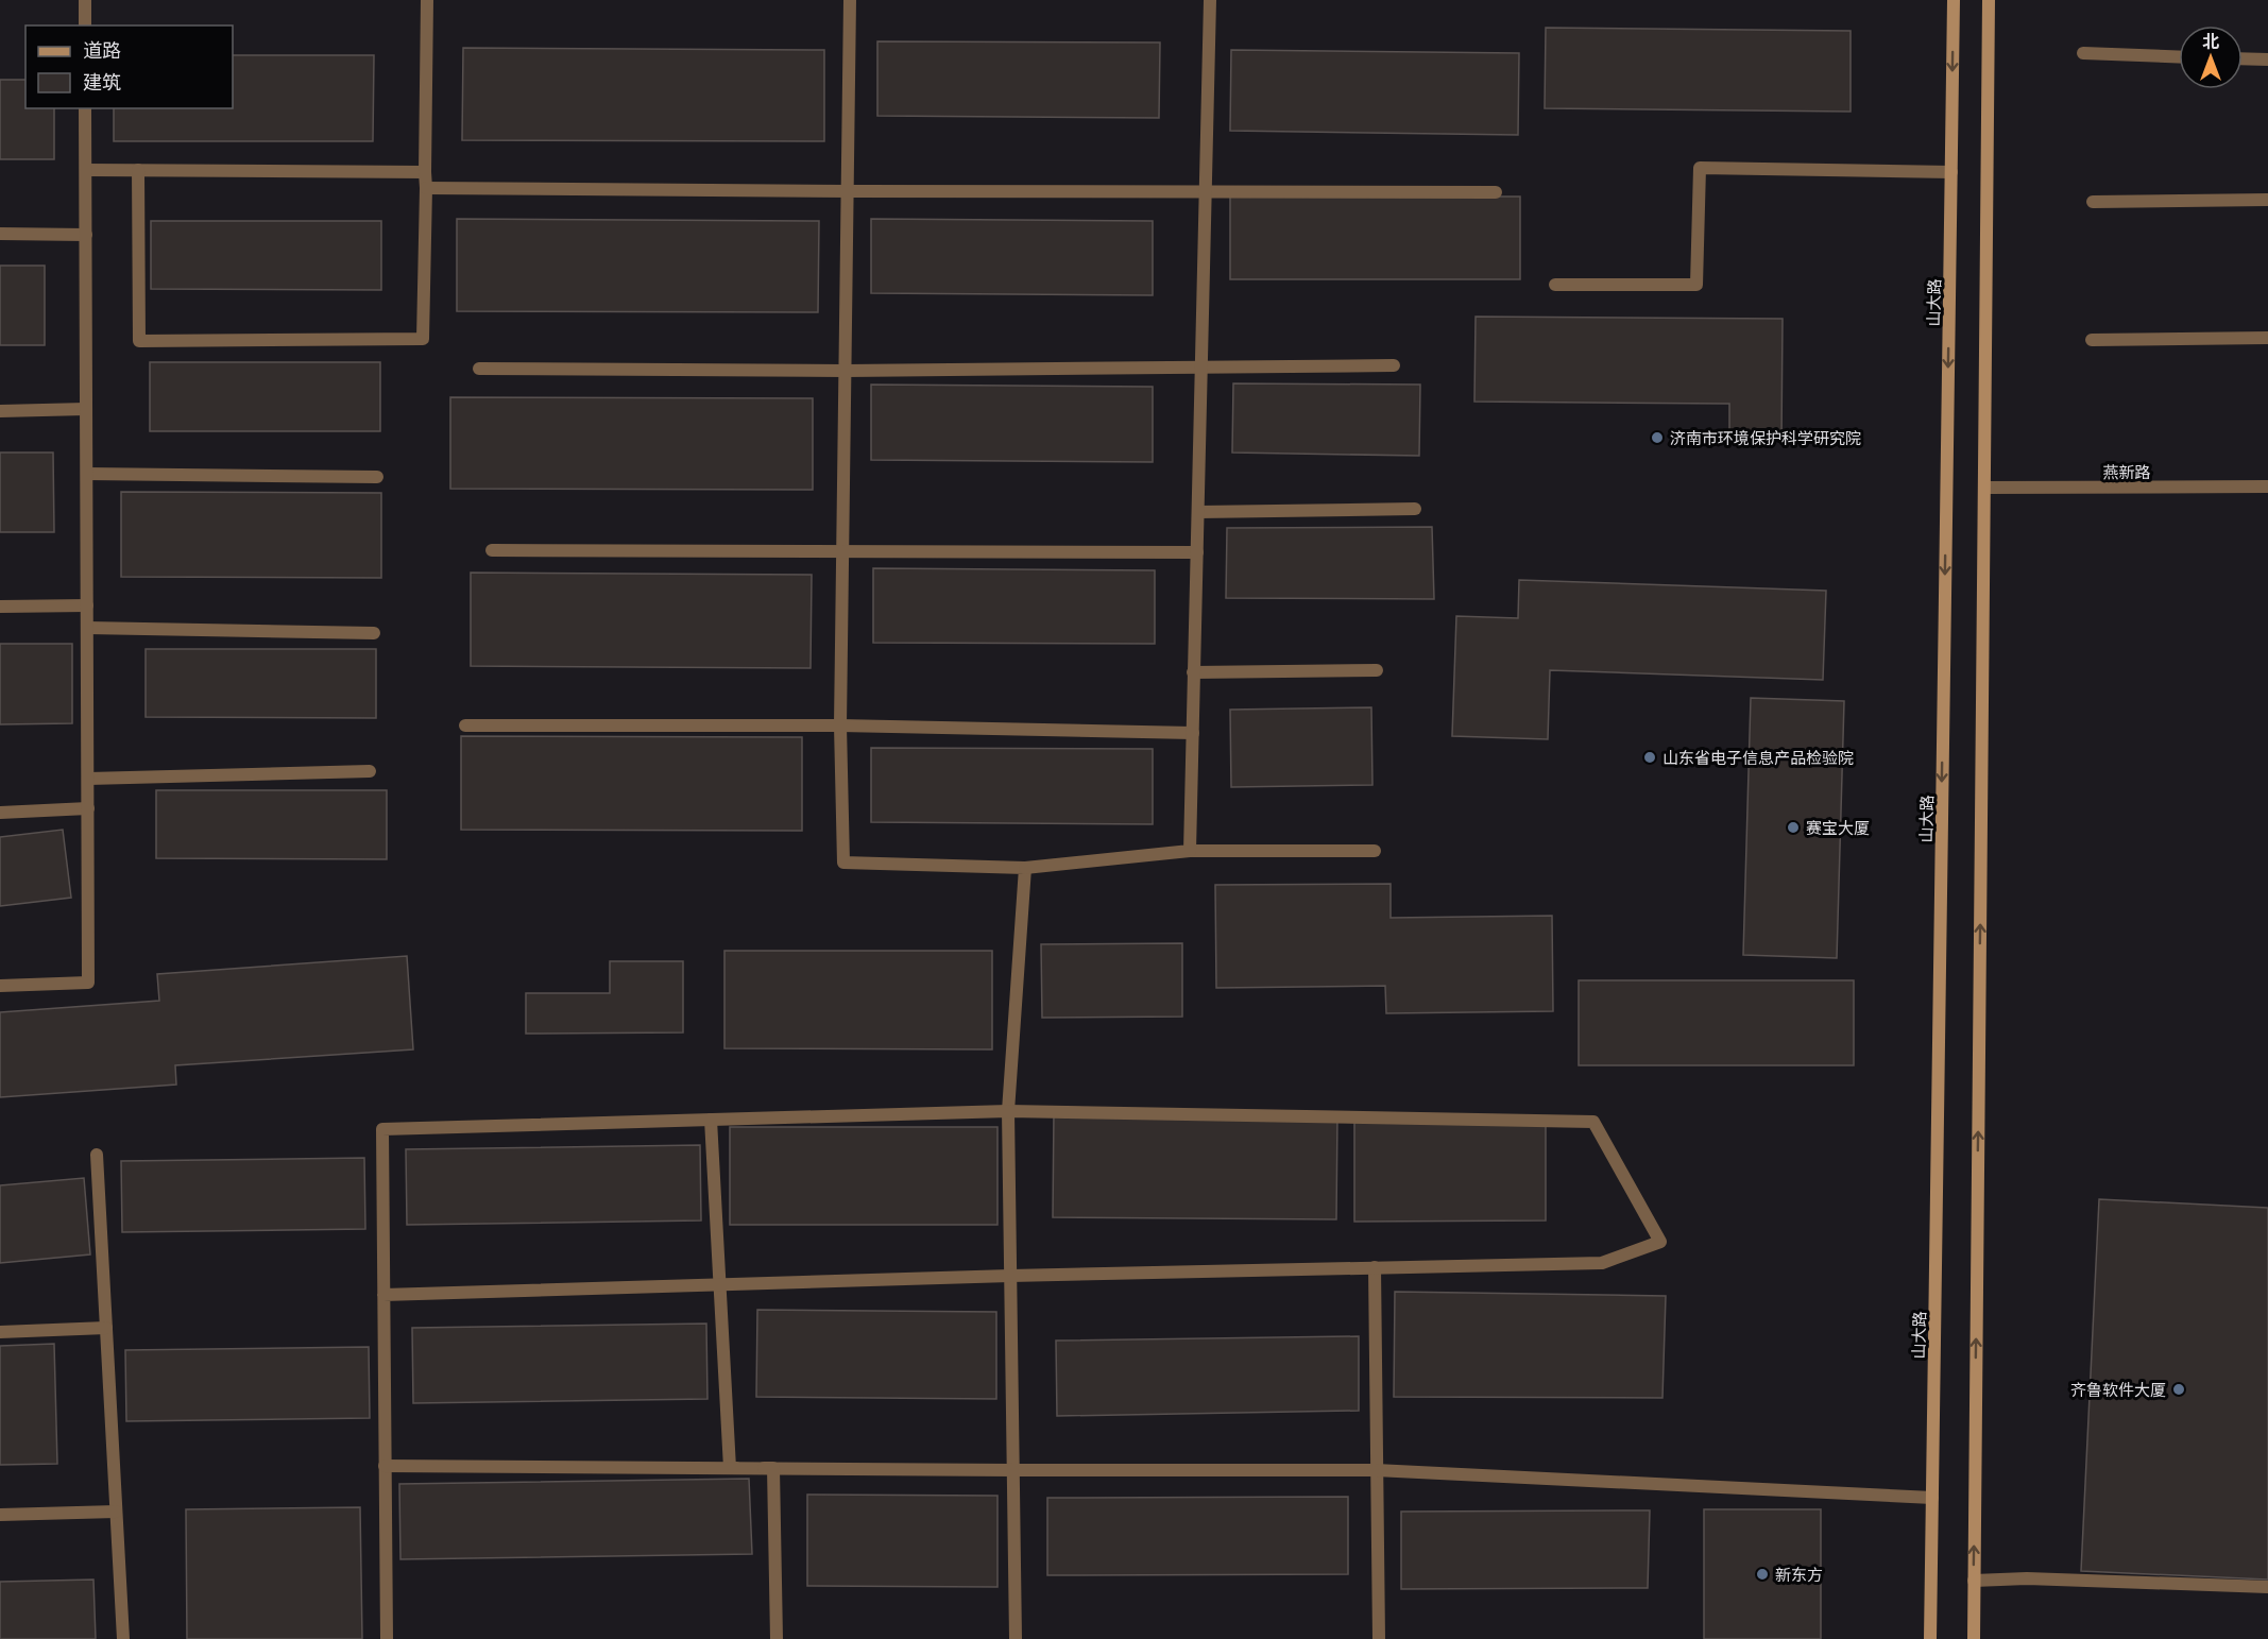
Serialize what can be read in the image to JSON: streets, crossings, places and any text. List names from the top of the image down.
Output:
{
  "streets": {
    "main road": ["山大路"],
    "street": ["燕新路"]
  },
  "places": [
    "济南市环境保护科学研究院",
    "山东省电子信息产品检验院",
    "赛宝大厦",
    "齐鲁软件大厦",
    "新东方"
  ],
  "legend": ["道路", "建筑"],
  "north": "top"
}
